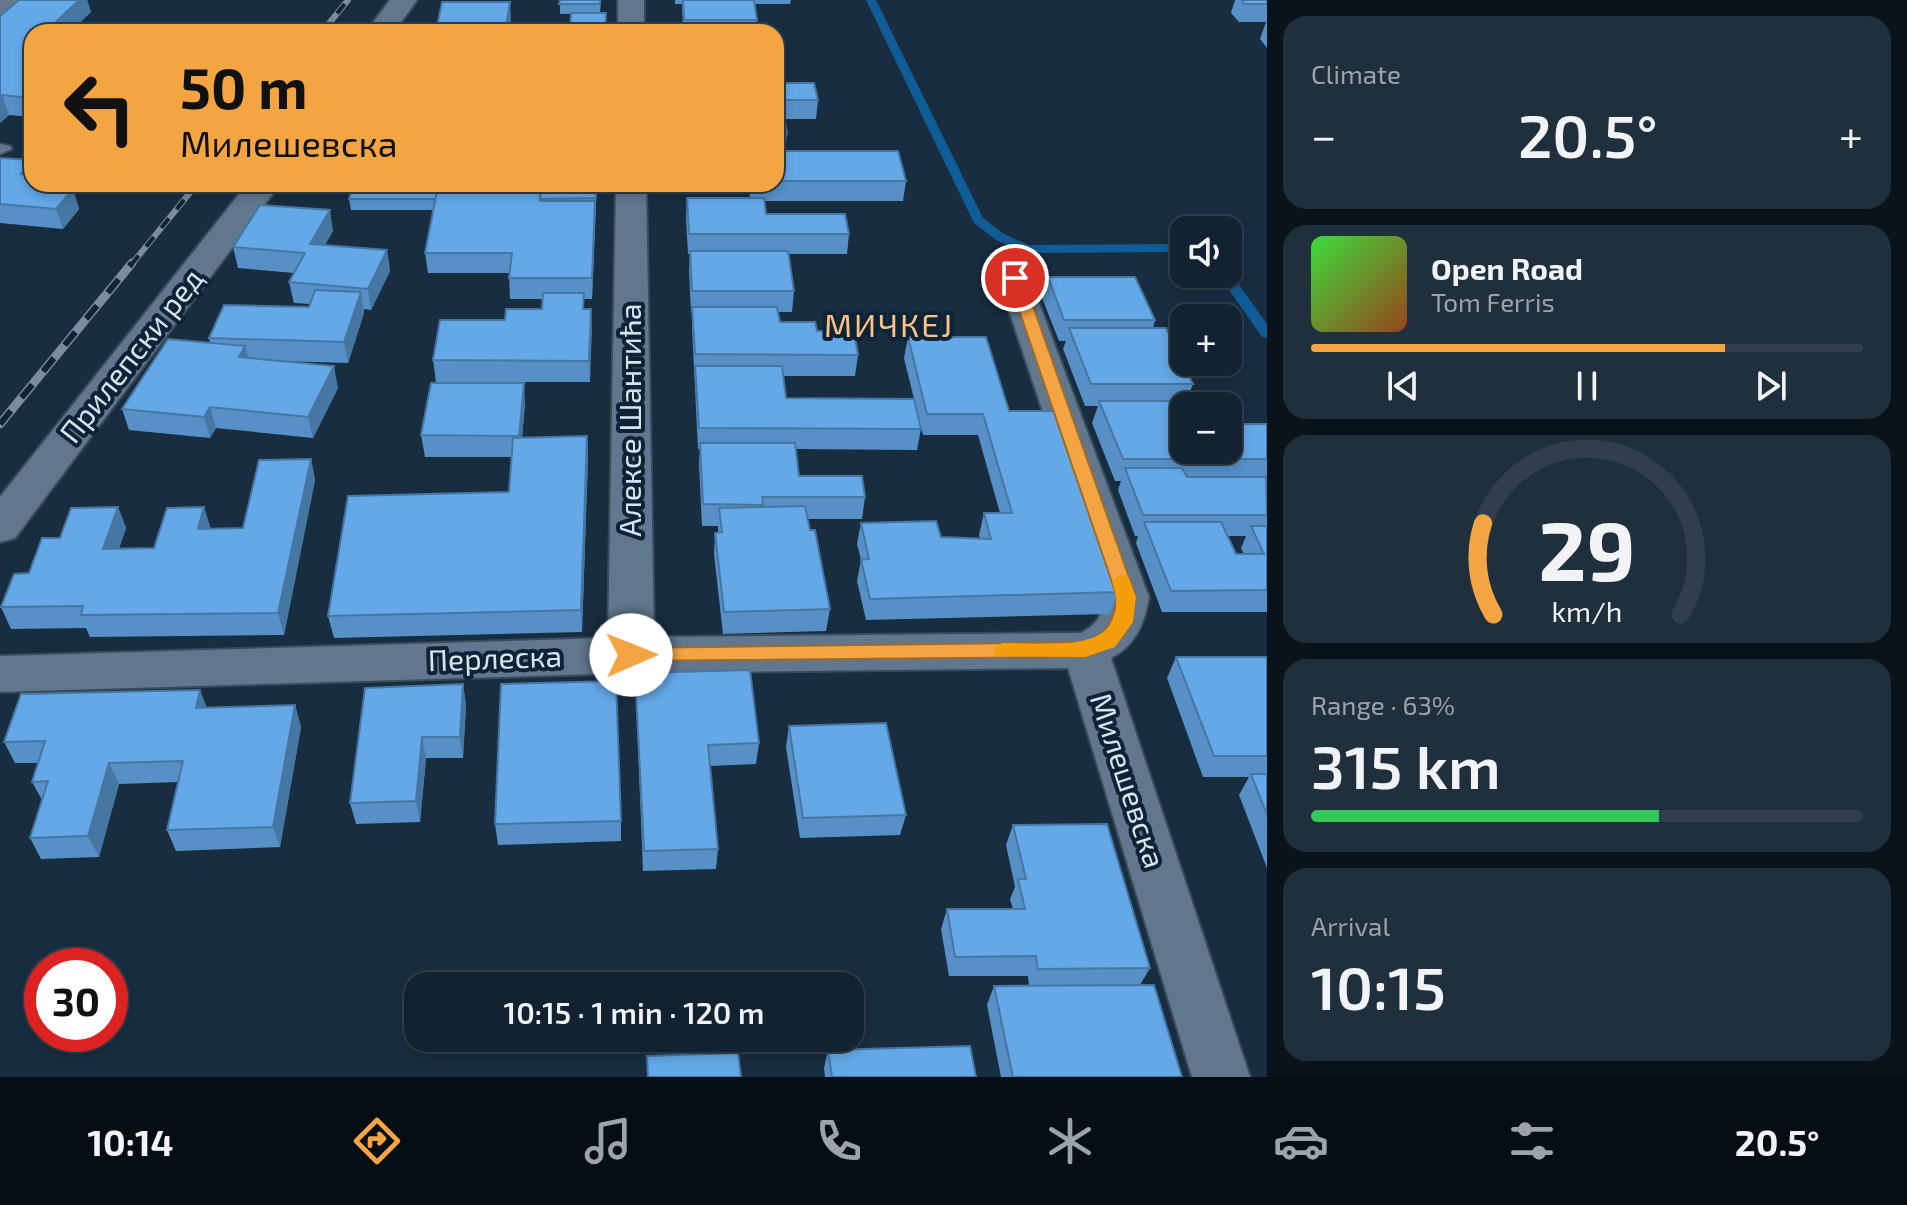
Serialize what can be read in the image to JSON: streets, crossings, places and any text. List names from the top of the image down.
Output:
{
  "streets": {
    "street": [
      "Прилепски ред",
      "Алексе Шантића",
      "Перлеска",
      "Милешевска"
    ]
  },
  "crossings": [
    ["Алексе Шантића", "Перлеска"],
    ["Перлеска", "Милешевска"]
  ],
  "districts": ["МИЧКЕЈ"],
  "page": {
    "tile": [
      "Climate",
      ["Range · 63%", "315 km"],
      ["Arrival", "10:15"]
    ],
    "turn": ["50 m", "Милешевска"],
    "heat": ["−", "20.5°", "+"],
    "map_buttons": ["+", "−"],
    "song": ["Open Road", "Tom Ferris"],
    "limit": "30",
    "trip": "10:15 · 1 min · 120 m",
    "tabs": ["10:14", "20.5°"],
    "gauge": ["29", "km/h"]
  }
}
